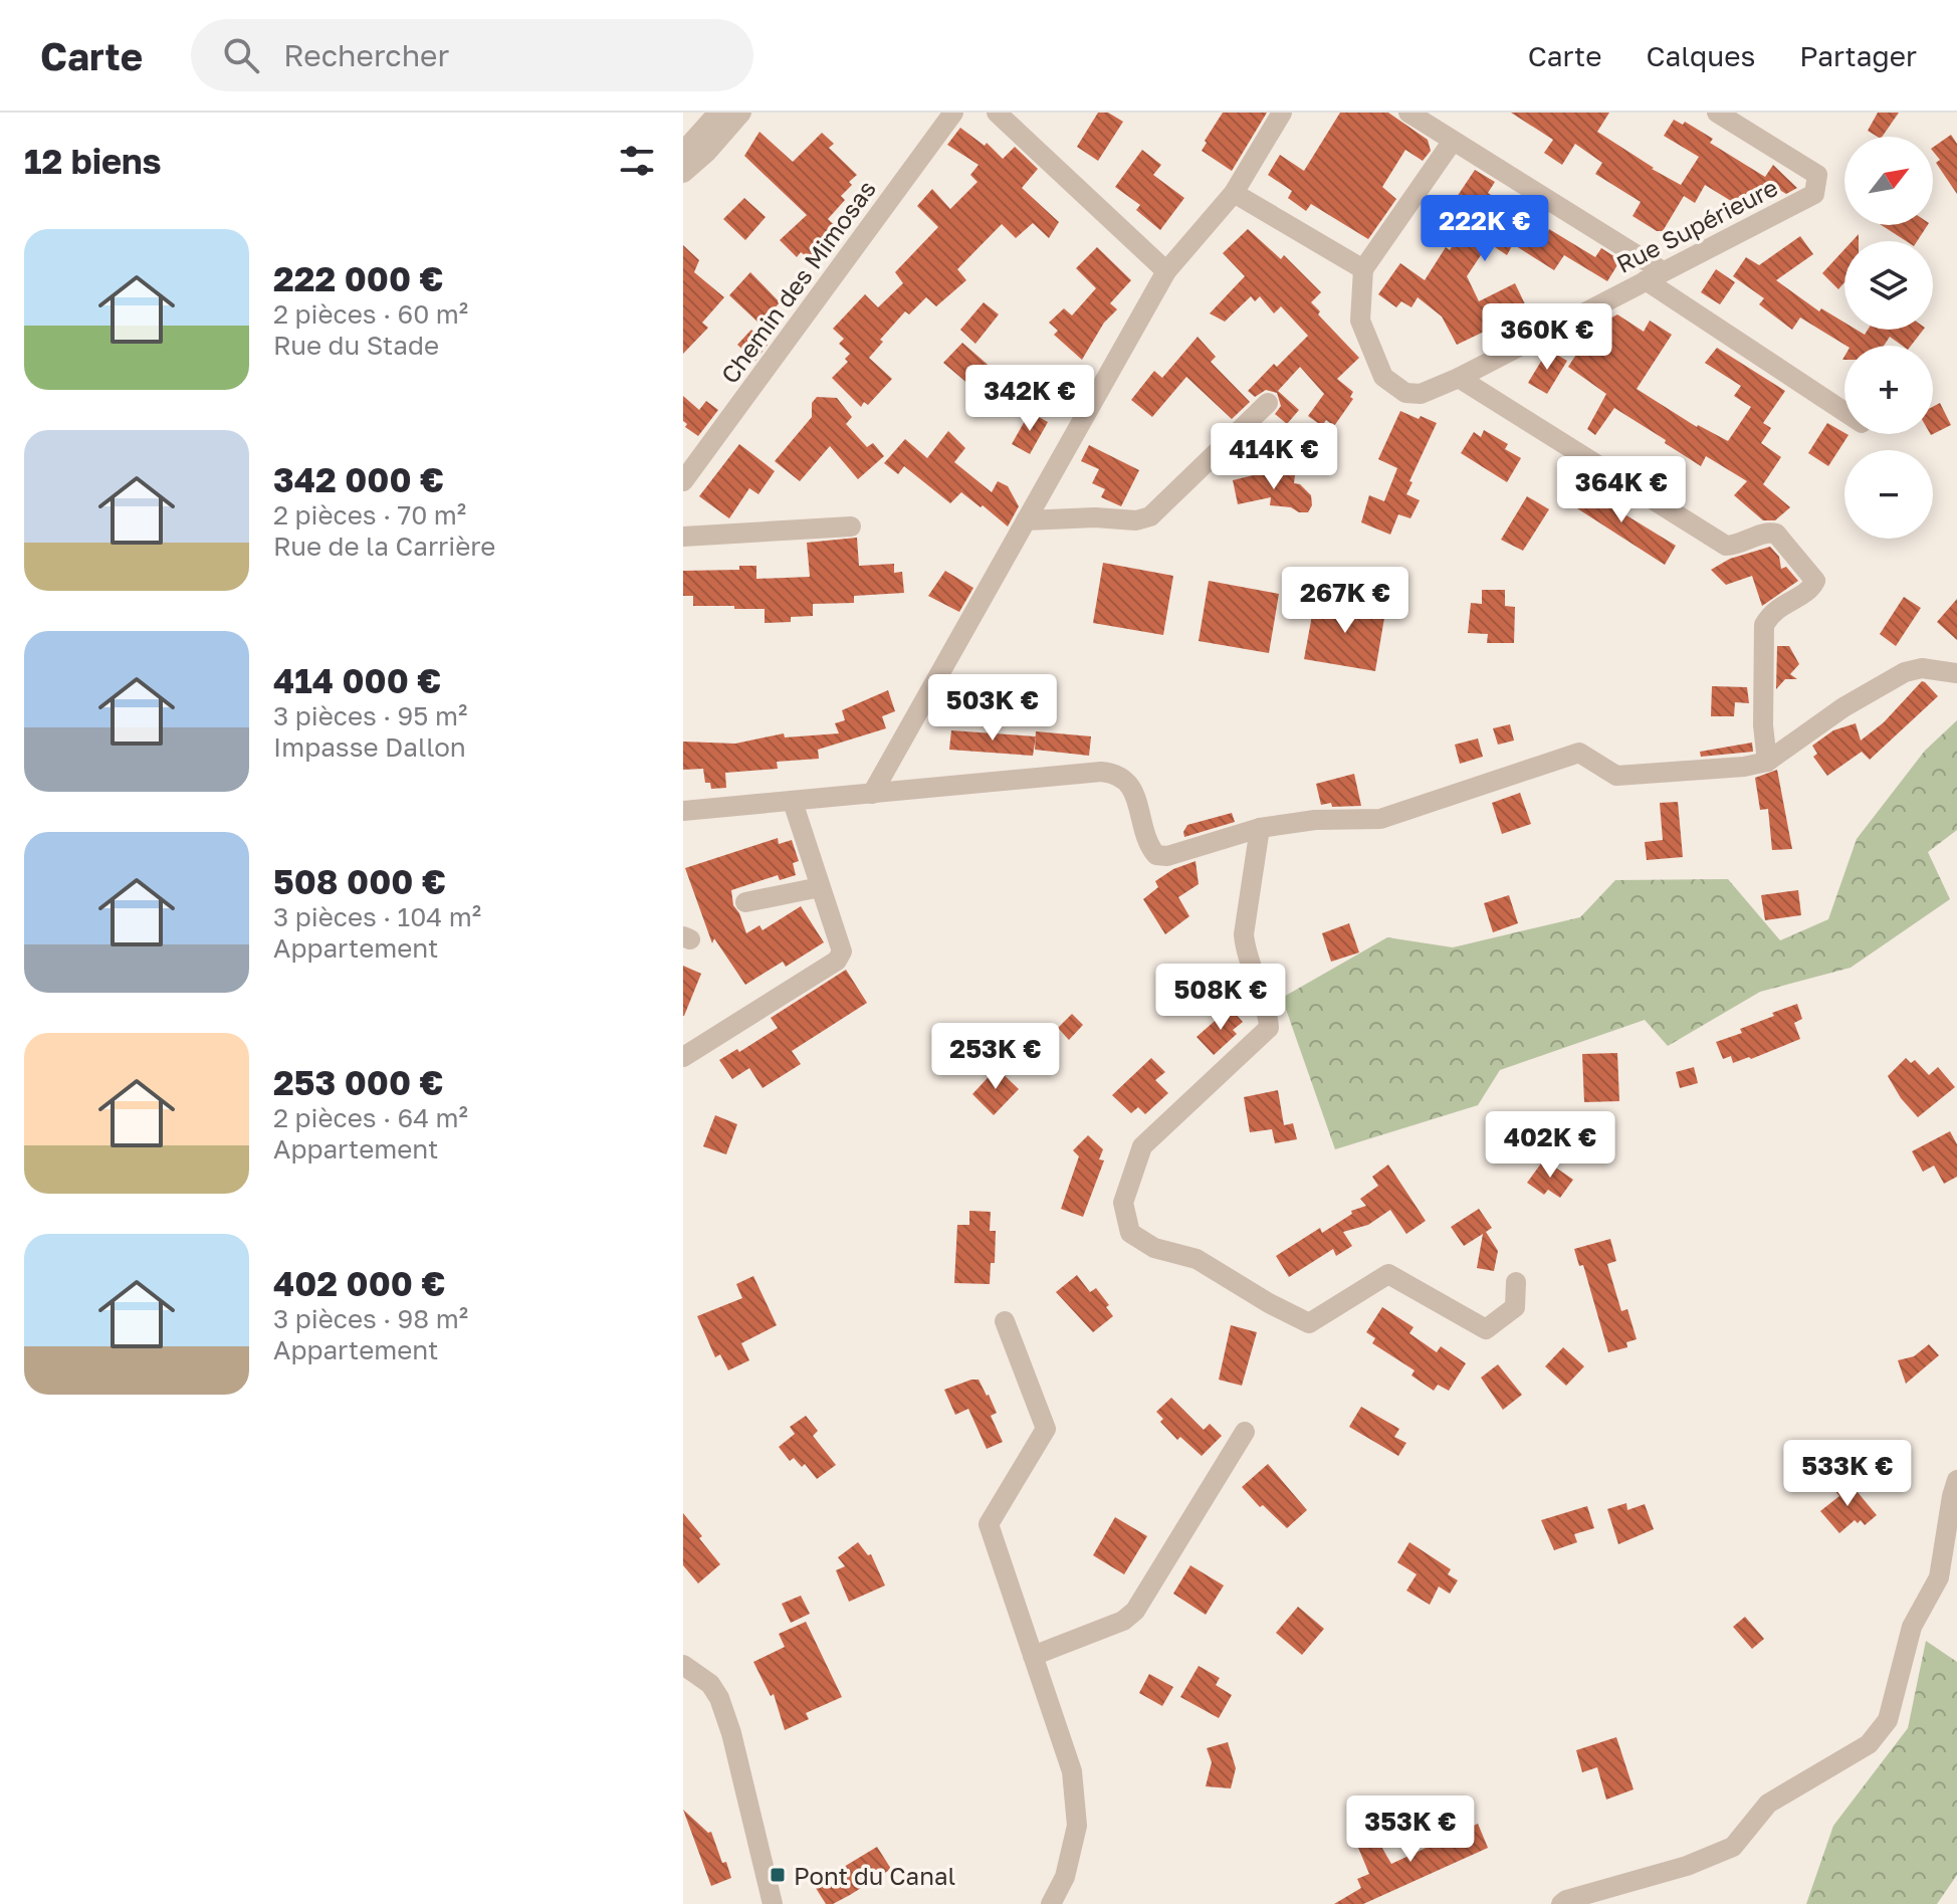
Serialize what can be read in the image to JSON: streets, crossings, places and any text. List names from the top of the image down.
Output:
{
  "streets": {
    "street": ["Rue Supérieure", "Chemin des Mimosas"]
  },
  "places": {
    "transit": ["Pont du Canal"]
  },
  "north": "top right",
  "page": {
    "header": "Carte",
    "search": "Rechercher",
    "nav": ["Carte", "Calques", "Partager"],
    "heading": "12 biens",
    "map_buttons": ["+", "−"],
    "price": [
      "222K €",
      "360K €",
      "342K €",
      "414K €",
      "364K €",
      "267K €",
      "503K €",
      "508K €",
      "253K €",
      "402K €",
      "533K €",
      "353K €"
    ],
    "list": [
      {
        "name": "222 000 €",
        "note": "2 pièces · 60 m² · Rue du Stade"
      },
      {
        "name": "342 000 €",
        "note": "2 pièces · 70 m² · Rue de la Carrière"
      },
      {
        "name": "414 000 €",
        "note": "3 pièces · 95 m² · Impasse Dallon"
      },
      {
        "name": "508 000 €",
        "note": "3 pièces · 104 m² · Appartement"
      },
      {
        "name": "253 000 €",
        "note": "2 pièces · 64 m² · Appartement"
      },
      {
        "name": "402 000 €",
        "note": "3 pièces · 98 m² · Appartement"
      }
    ]
  }
}
